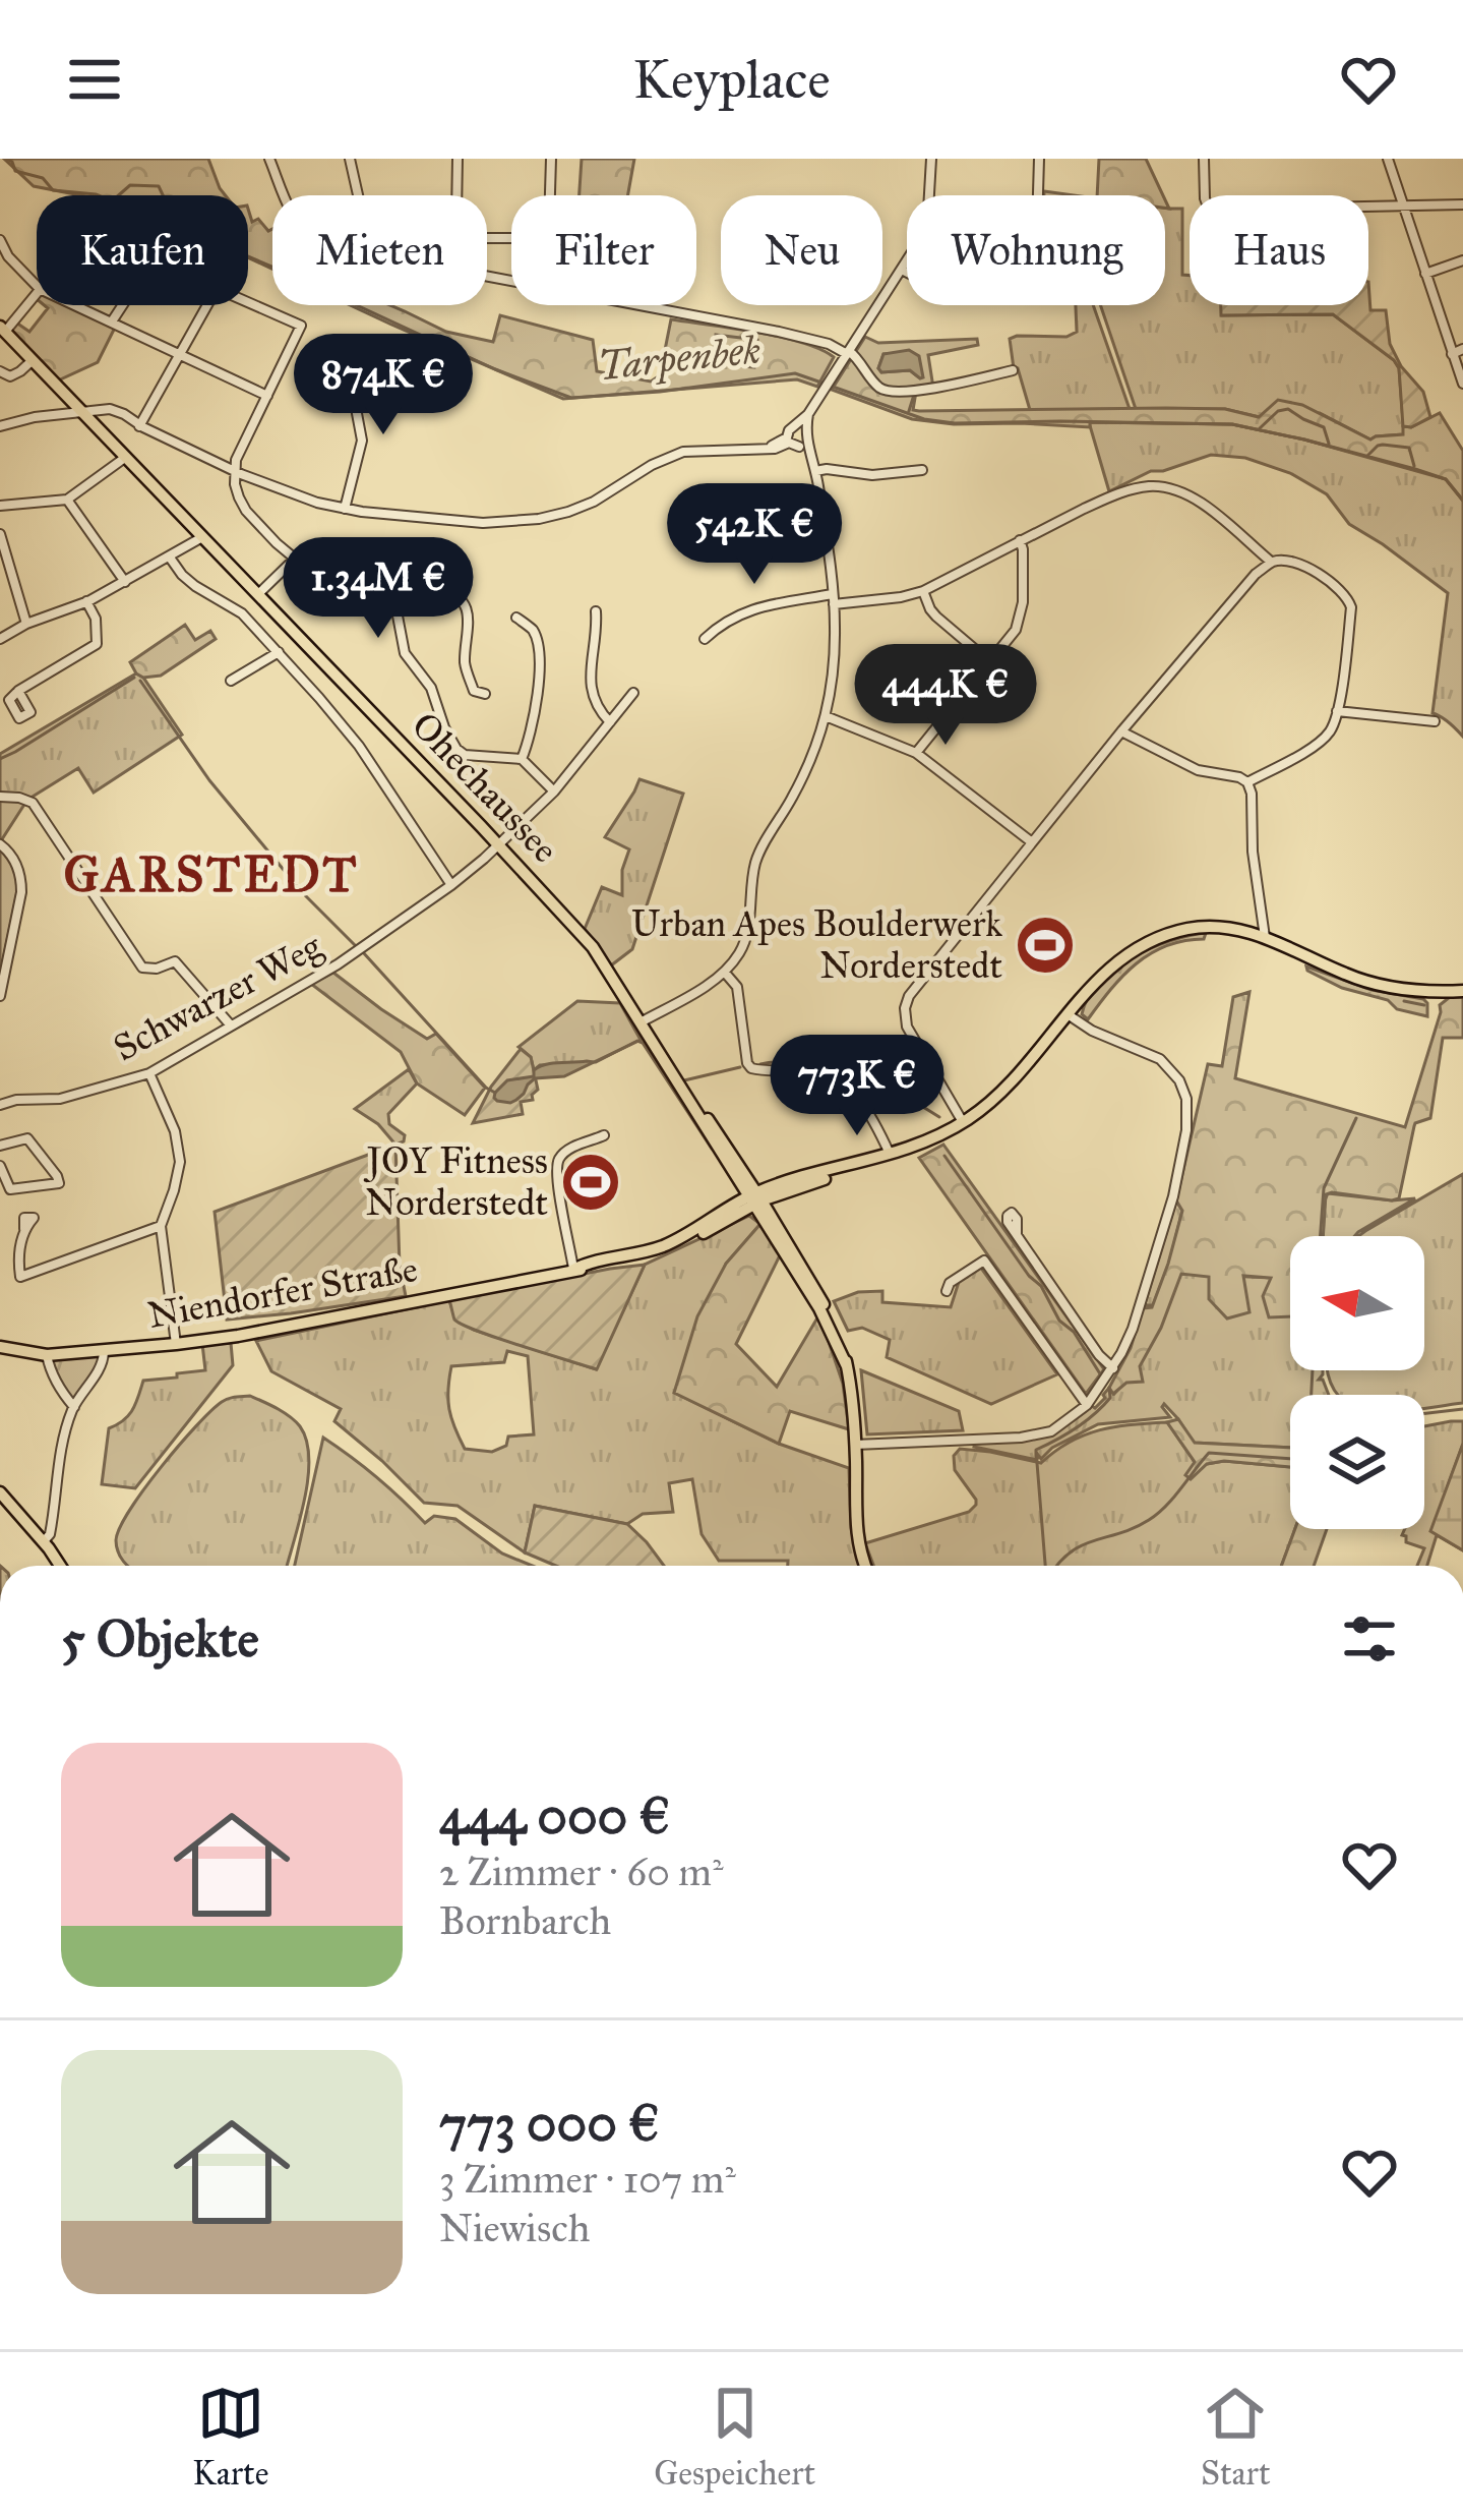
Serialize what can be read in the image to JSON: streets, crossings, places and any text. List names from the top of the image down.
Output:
{
  "streets": {
    "main road": ["Ohechaussee", "Niendorfer Straße"],
    "street": ["Schwarzer Weg"]
  },
  "crossings": [
    ["Ohechaussee", "Schwarzer Weg"],
    ["Ohechaussee", "Niendorfer Straße"]
  ],
  "districts": ["GARSTEDT"],
  "water": ["Tarpenbek"],
  "places": {
    "sports": ["Urban Apes Boulderwerk Norderstedt", "JOY Fitness Norderstedt"]
  },
  "north": "left",
  "page": {
    "header": "Keyplace",
    "chip": [
      "Kaufen",
      "Mieten",
      "Filter",
      "Neu",
      "Wohnung",
      "Haus"
    ],
    "price": [
      "874K €",
      "542K €",
      "1.34M €",
      "444K €",
      "773K €"
    ],
    "heading": "5 Objekte",
    "list": [
      {
        "name": "444 000 €",
        "note": "2 Zimmer · 60 m² · Bornbarch"
      },
      {
        "name": "773 000 €",
        "note": "3 Zimmer · 107 m² · Niewisch"
      }
    ],
    "tabs": ["Karte", "Gespeichert", "Start"]
  }
}
